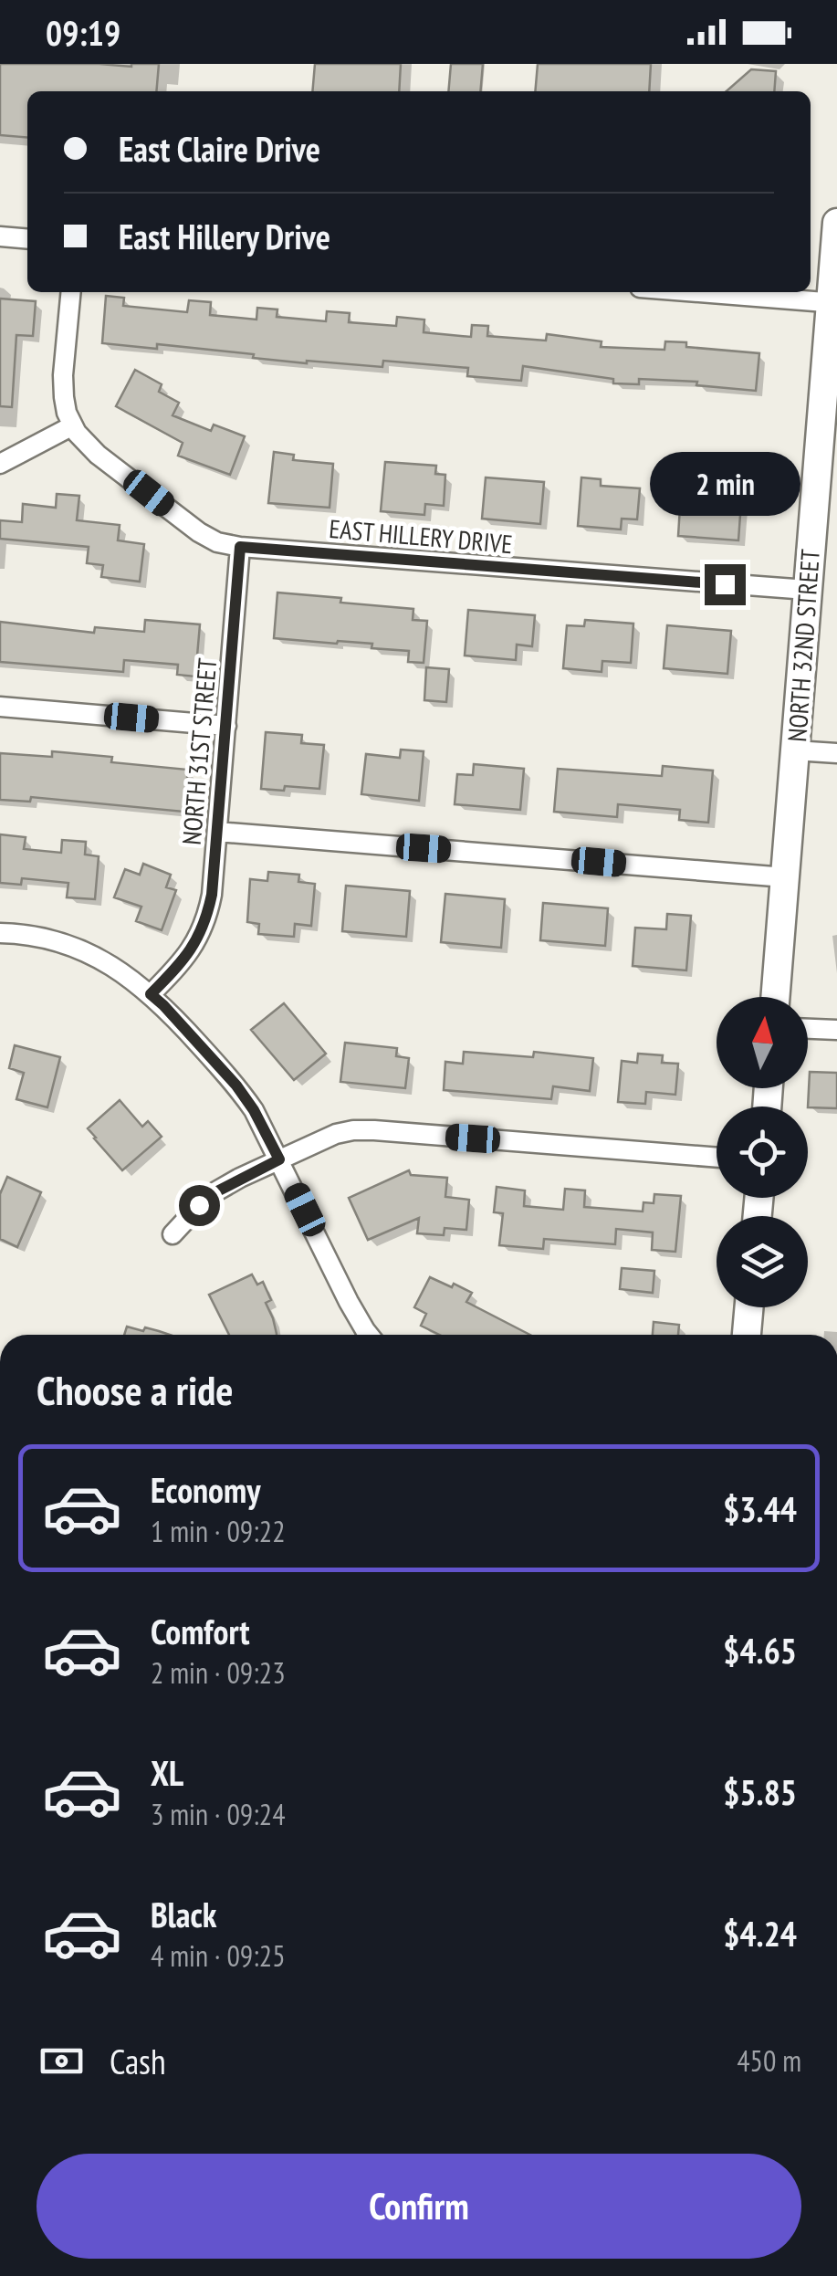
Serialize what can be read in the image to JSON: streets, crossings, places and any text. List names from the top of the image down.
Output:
{
  "streets": {
    "main road": ["NORTH 32ND STREET"],
    "street": ["EAST HILLERY DRIVE", "NORTH 31ST STREET"]
  },
  "crossings": [
    ["EAST HILLERY DRIVE", "NORTH 32ND STREET"],
    ["EAST HILLERY DRIVE", "NORTH 31ST STREET"]
  ],
  "north": "top",
  "page": {
    "status": "09:19",
    "banner": ["East Claire Drive", "East Hillery Drive"],
    "bubble": "2 min",
    "heading": "Choose a ride",
    "list": [
      {
        "name": "Economy",
        "note": "1 min · 09:22",
        "value": "$3.44"
      },
      {
        "name": "Comfort",
        "note": "2 min · 09:23",
        "value": "$4.65"
      },
      {
        "name": "XL",
        "note": "3 min · 09:24",
        "value": "$5.85"
      },
      {
        "name": "Black",
        "note": "4 min · 09:25",
        "value": "$4.24"
      }
    ],
    "pay": ["Cash", "450 m"],
    "buttons": "Confirm"
  }
}
